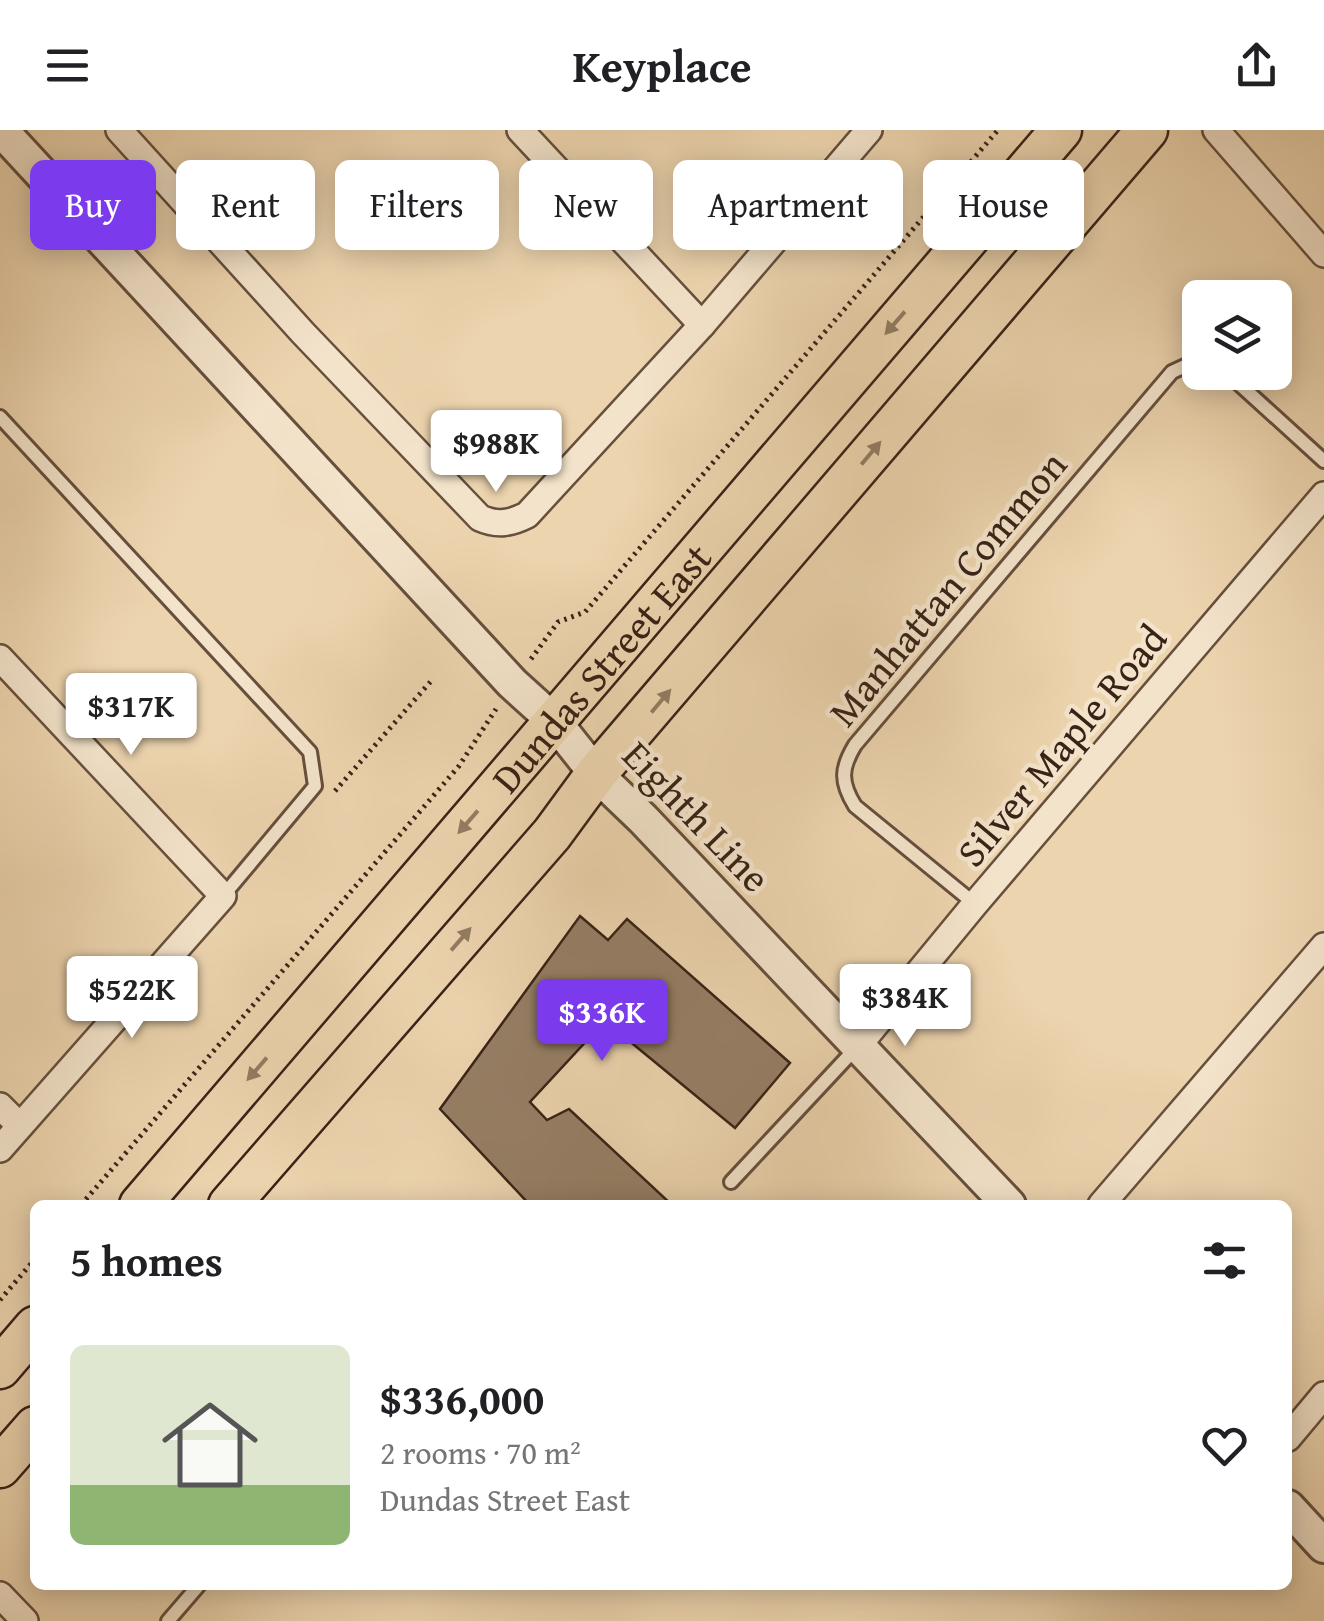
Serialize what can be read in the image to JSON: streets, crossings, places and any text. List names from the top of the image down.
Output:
{
  "streets": {
    "main road": ["Dundas Street East"],
    "street": ["Silver Maple Road", "Eighth Line"],
    "lane": ["Manhattan Common"]
  },
  "crossings": [
    ["Manhattan Common", "Silver Maple Road"],
    ["Dundas Street East", "Eighth Line"],
    ["Silver Maple Road", "Eighth Line"]
  ],
  "page": {
    "header": "Keyplace",
    "chip": [
      "Buy",
      "Rent",
      "Filters",
      "New",
      "Apartment",
      "House"
    ],
    "price": [
      "$988K",
      "$317K",
      "$522K",
      "$384K",
      "$336K"
    ],
    "heading": "5 homes",
    "list": [
      {
        "name": "$336,000",
        "note": "2 rooms · 70 m² · Dundas Street East"
      }
    ]
  }
}
